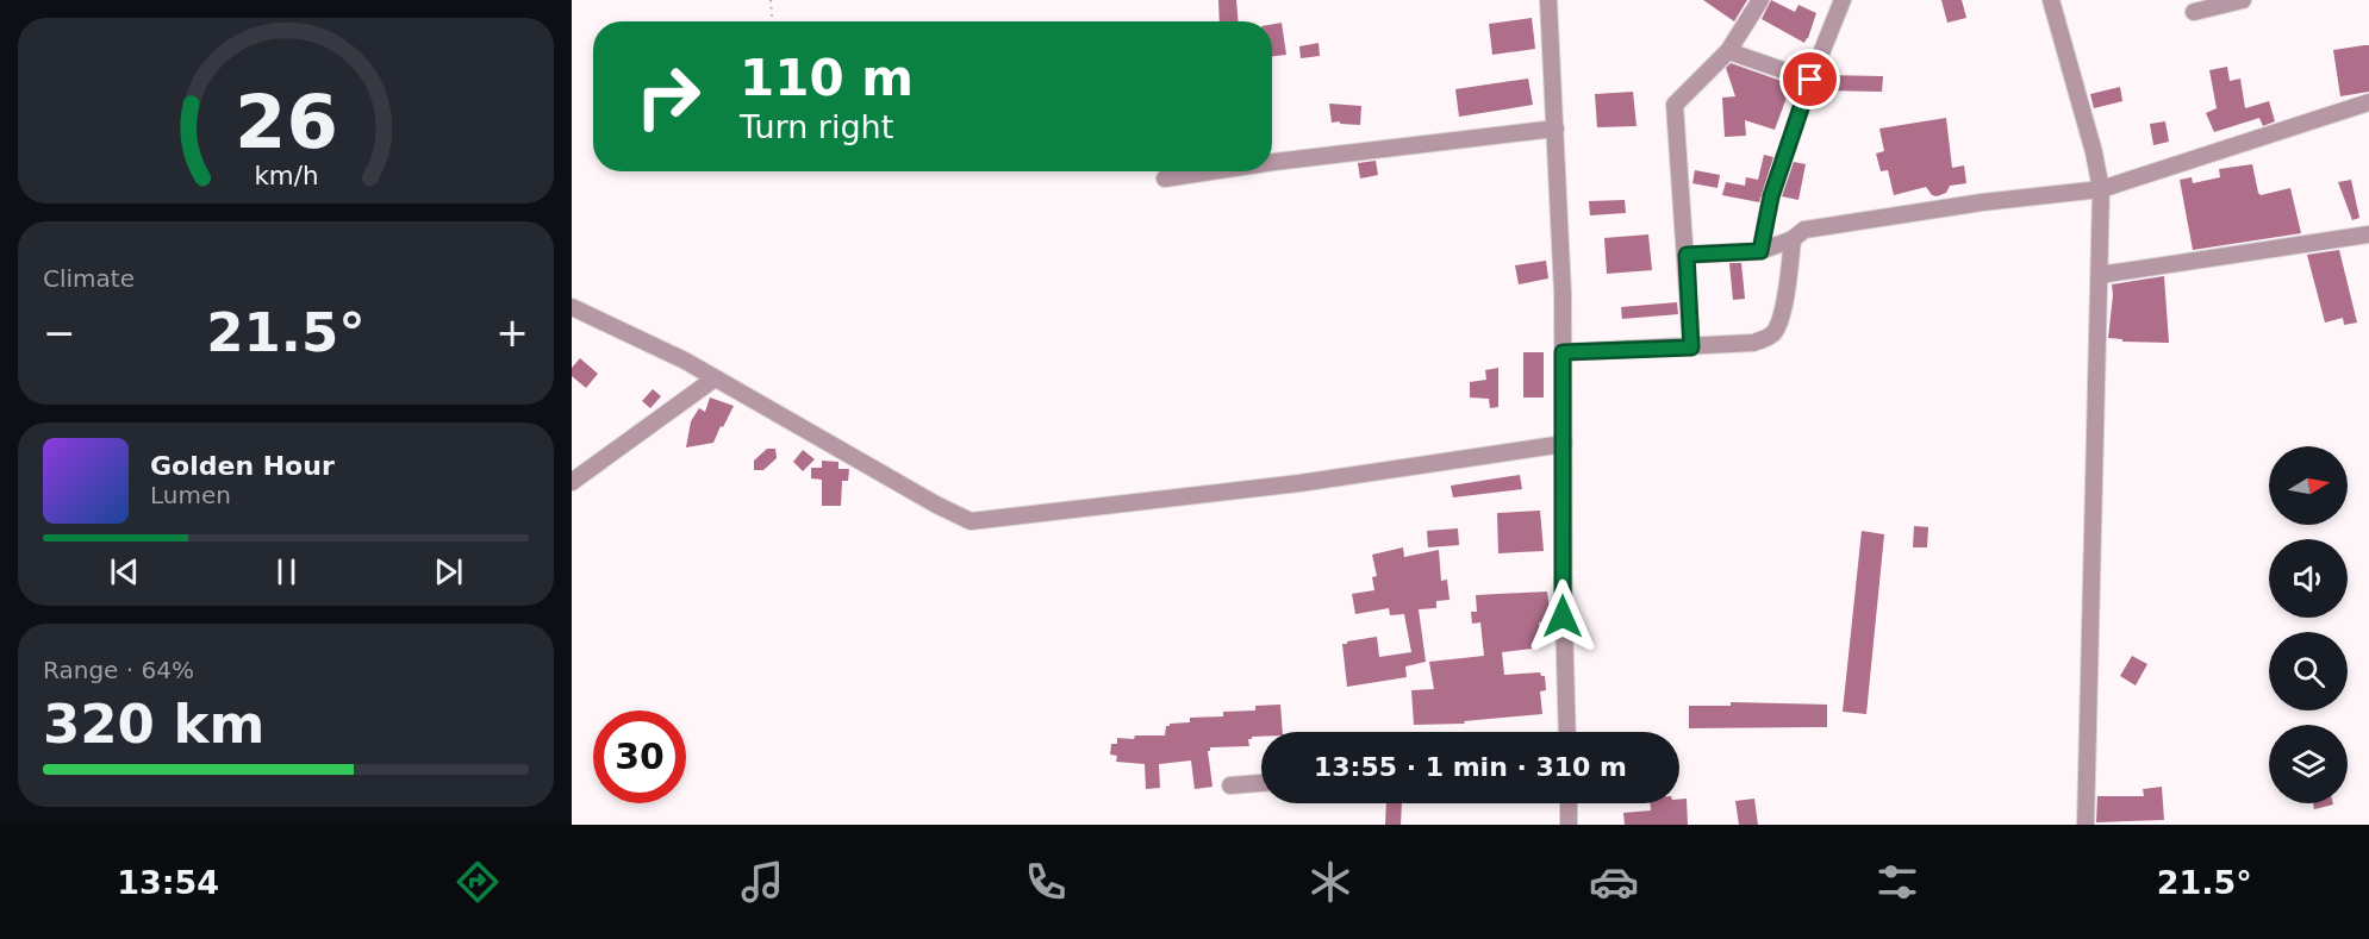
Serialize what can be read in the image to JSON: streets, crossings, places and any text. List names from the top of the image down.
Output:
{
  "north": "right",
  "page": {
    "turn": ["110 m", "Turn right"],
    "tile": [
      "Climate",
      ["Range · 64%", "320 km"]
    ],
    "heat": ["−", "21.5°", "+"],
    "song": ["Golden Hour", "Lumen"],
    "limit": "30",
    "trip": "13:55 · 1 min · 310 m",
    "tabs": ["13:54", "21.5°"],
    "gauge": ["26", "km/h"]
  }
}
